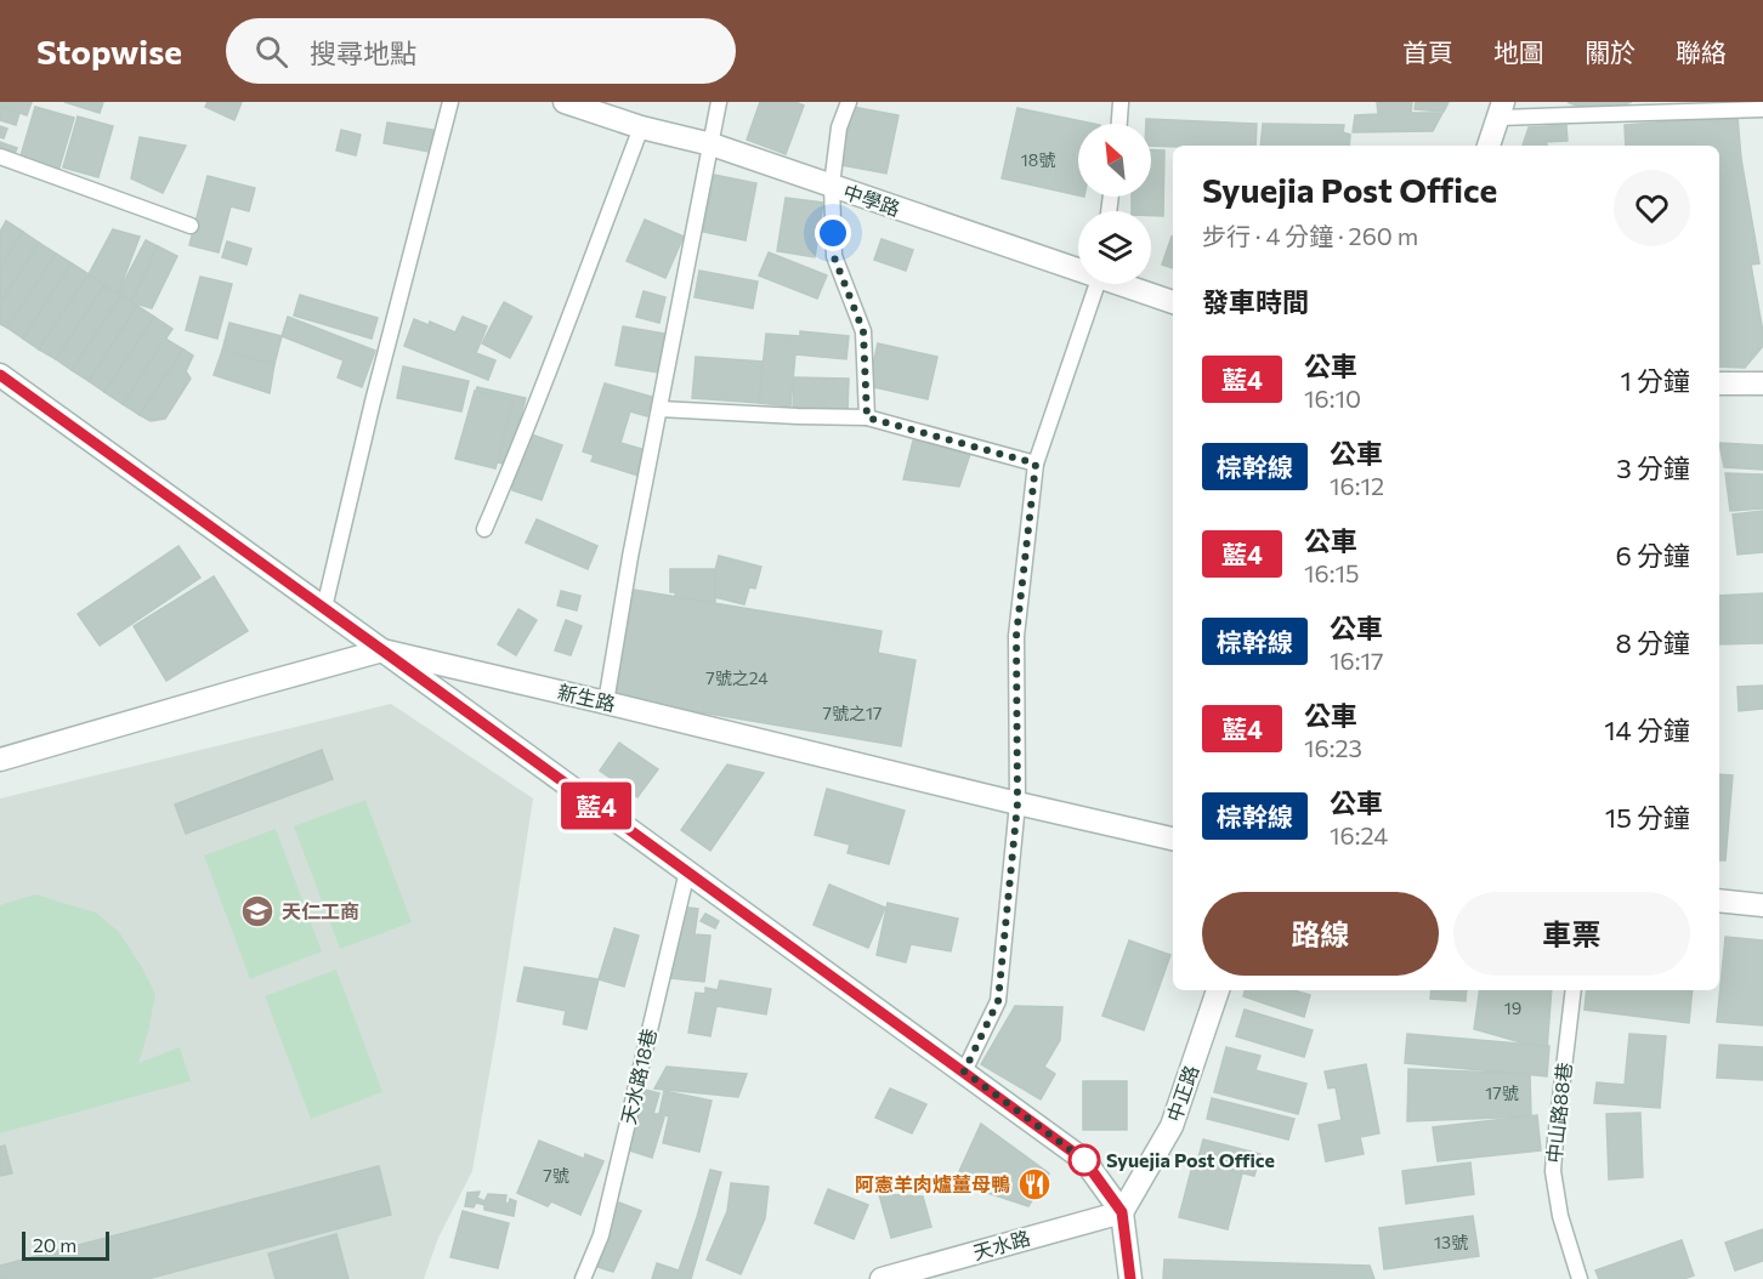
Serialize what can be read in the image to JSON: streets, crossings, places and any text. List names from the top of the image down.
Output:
{
  "streets": {
    "street": [
      "中學路",
      "新生路",
      "中正路",
      "天水路"
    ],
    "lane": ["天水路18巷", "中山路88巷"]
  },
  "crossings": [
    ["中正路", "天水路"]
  ],
  "places": {
    "school or university": ["天仁工商"],
    "other": ["Syuejia Post Office"],
    "restaurant": ["阿憲羊肉爐薑母鴨"]
  },
  "lines": ["bus line 藍4"],
  "house_numbers": [
    "18號",
    "7號之24",
    "7號之17",
    "19",
    "17號",
    "7號",
    "13號"
  ],
  "scale_bar": "20 m",
  "north": "top left",
  "page": {
    "header": "Stopwise",
    "search": "搜尋地點",
    "nav": [
      "首頁",
      "地圖",
      "關於",
      "聯絡"
    ],
    "on_map": "藍4",
    "heading": [
      ["Syuejia Post Office", "步行 · 4 分鐘 · 260 m"],
      "發車時間"
    ],
    "list": [
      {
        "mark": "藍4",
        "name": "公車",
        "note": "16:10",
        "value": "1 分鐘"
      },
      {
        "mark": "棕幹線",
        "name": "公車",
        "note": "16:12",
        "value": "3 分鐘"
      },
      {
        "mark": "藍4",
        "name": "公車",
        "note": "16:15",
        "value": "6 分鐘"
      },
      {
        "mark": "棕幹線",
        "name": "公車",
        "note": "16:17",
        "value": "8 分鐘"
      },
      {
        "mark": "藍4",
        "name": "公車",
        "note": "16:23",
        "value": "14 分鐘"
      },
      {
        "mark": "棕幹線",
        "name": "公車",
        "note": "16:24",
        "value": "15 分鐘"
      }
    ],
    "buttons": ["路線", "車票"],
    "scale": "20 m"
  }
}
